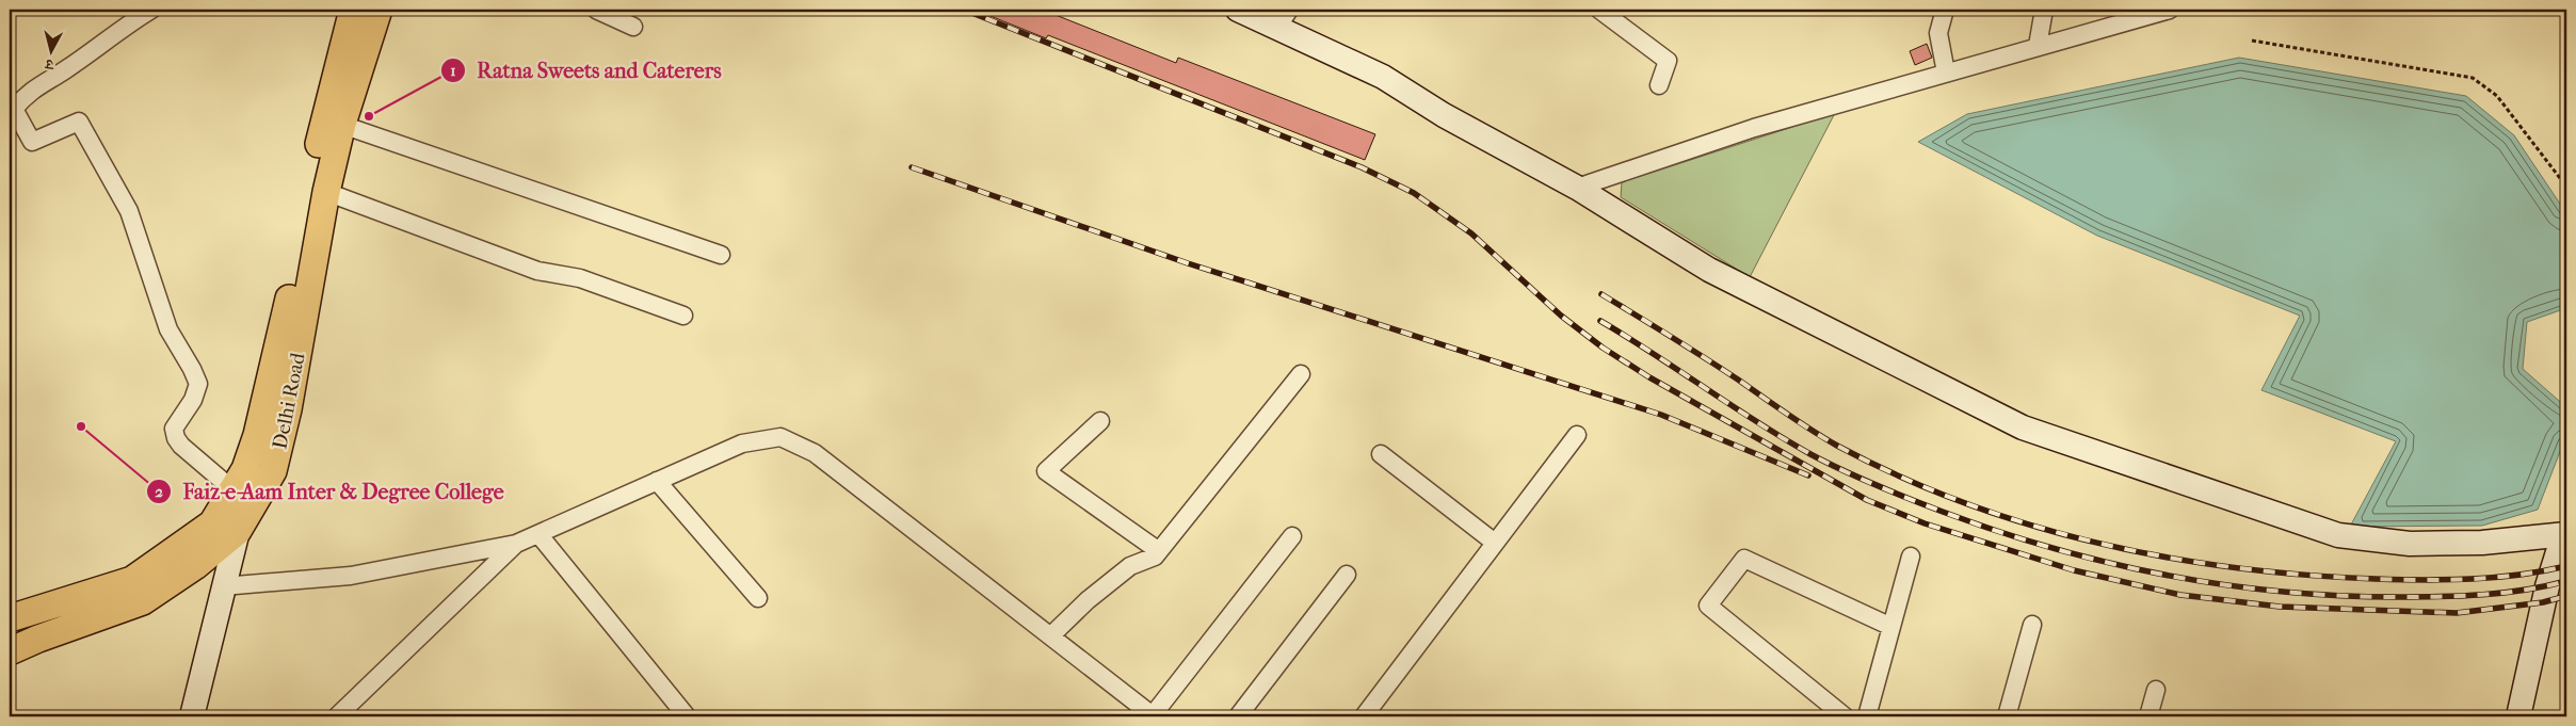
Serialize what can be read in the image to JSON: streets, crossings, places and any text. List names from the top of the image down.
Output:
{
  "streets": {
    "main road": ["Delhi Road"]
  },
  "places": ["Ratna Sweets and Caterers", "Faiz-e-Aam Inter & Degree College"],
  "north": "bottom"
}
